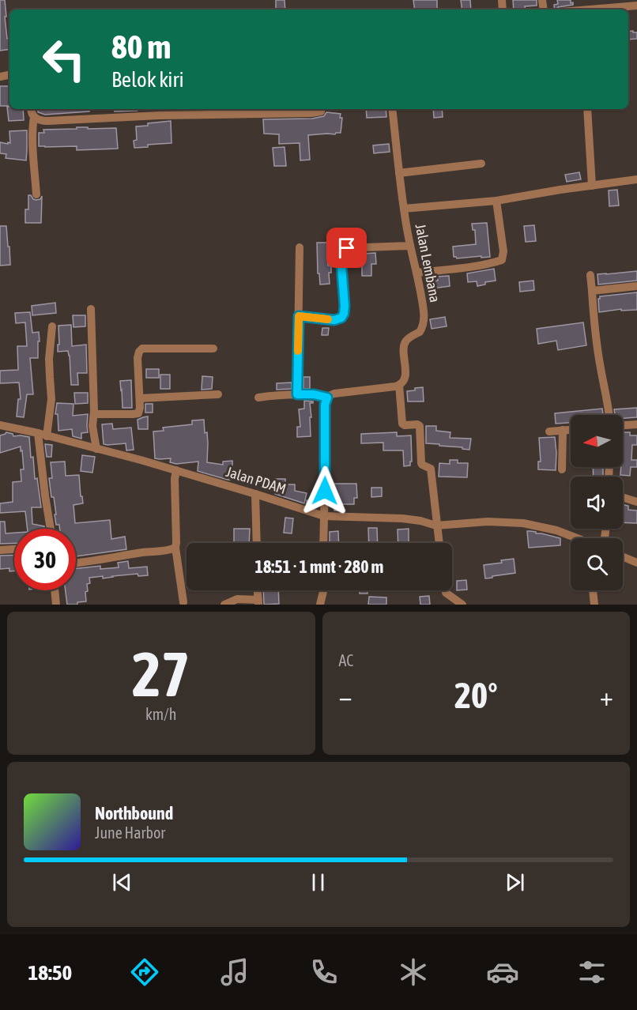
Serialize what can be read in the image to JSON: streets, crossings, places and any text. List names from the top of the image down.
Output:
{
  "streets": {
    "street": ["Jalan Lembana", "Jalan PDAM"]
  },
  "north": "left",
  "page": {
    "turn": ["80 m", "Belok kiri"],
    "limit": "30",
    "trip": "18:51 · 1 mnt · 280 m",
    "tile": [
      ["27", "km/h"],
      "AC"
    ],
    "heat": ["−", "20°", "+"],
    "song": ["Northbound", "June Harbor"],
    "tabs": "18:50"
  }
}
